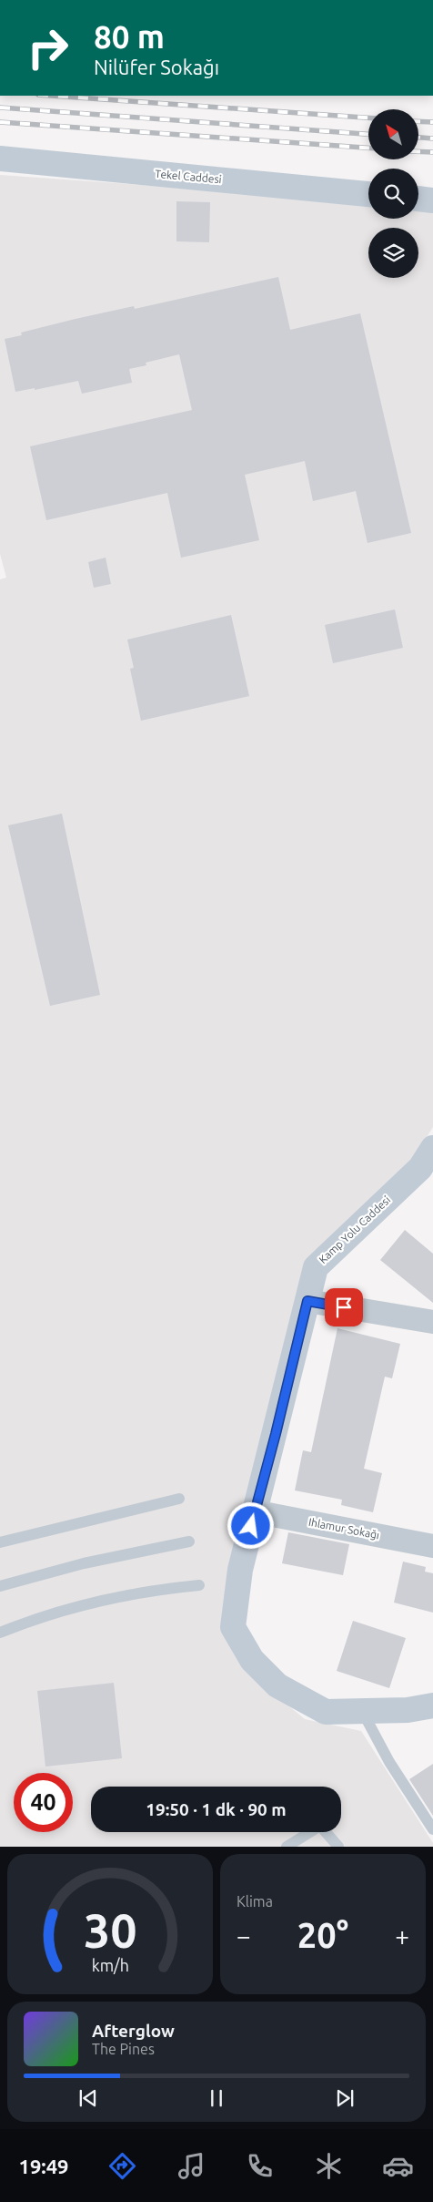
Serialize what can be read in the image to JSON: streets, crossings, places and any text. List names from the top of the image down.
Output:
{
  "streets": {
    "street": ["Tekel Caddesi", "Kamp Yolu Caddesi", "Ihlamur Sokağı"]
  },
  "crossings": [
    ["Kamp Yolu Caddesi", "Ihlamur Sokağı"]
  ],
  "north": "top left",
  "page": {
    "turn": ["80 m", "Nilüfer Sokağı"],
    "limit": "40",
    "trip": "19:50 · 1 dk · 90 m",
    "tile": "Klima",
    "heat": ["−", "20°", "+"],
    "song": ["Afterglow", "The Pines"],
    "tabs": "19:49",
    "gauge": ["30", "km/h"]
  }
}
